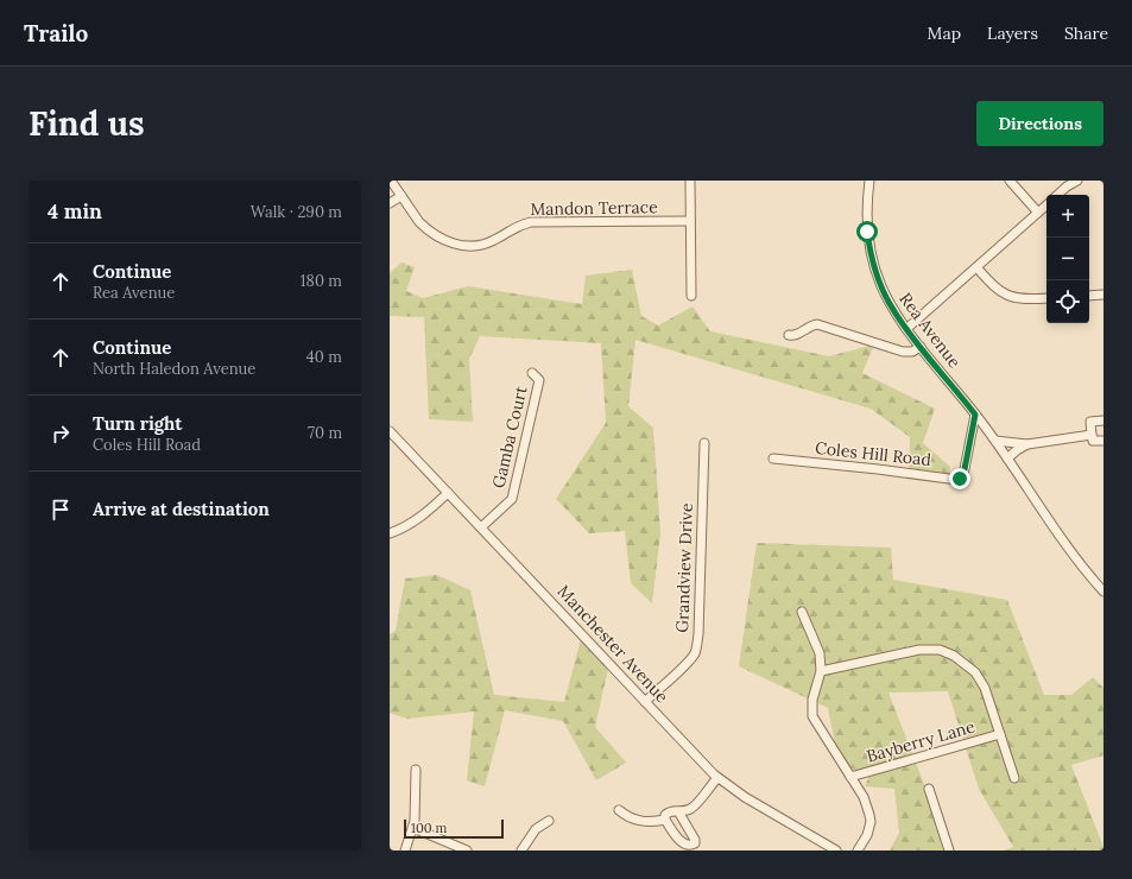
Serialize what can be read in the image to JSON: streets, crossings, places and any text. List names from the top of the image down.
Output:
{
  "streets": {
    "street": [
      "Mandon Terrace",
      "Rea Avenue",
      "Gamba Court",
      "Coles Hill Road",
      "Grandview Drive",
      "Manchester Avenue",
      "Bayberry Lane"
    ]
  },
  "crossings": [
    ["Rea Avenue", "Coles Hill Road"],
    ["Gamba Court", "Manchester Avenue"],
    ["Grandview Drive", "Manchester Avenue"]
  ],
  "scale_bar": "100 m",
  "page": {
    "header": "Trailo",
    "nav": ["Map", "Layers", "Share"],
    "buttons": "Directions",
    "title": "Find us",
    "heading": ["4 min", "Walk · 290 m"],
    "map_buttons": ["+", "−"],
    "list": [
      ["Continue", "Rea Avenue", "180 m"],
      ["Continue", "North Haledon Avenue", "40 m"],
      ["Turn right", "Coles Hill Road", "70 m"],
      "Arrive at destination"
    ],
    "scale": "100 m"
  }
}
